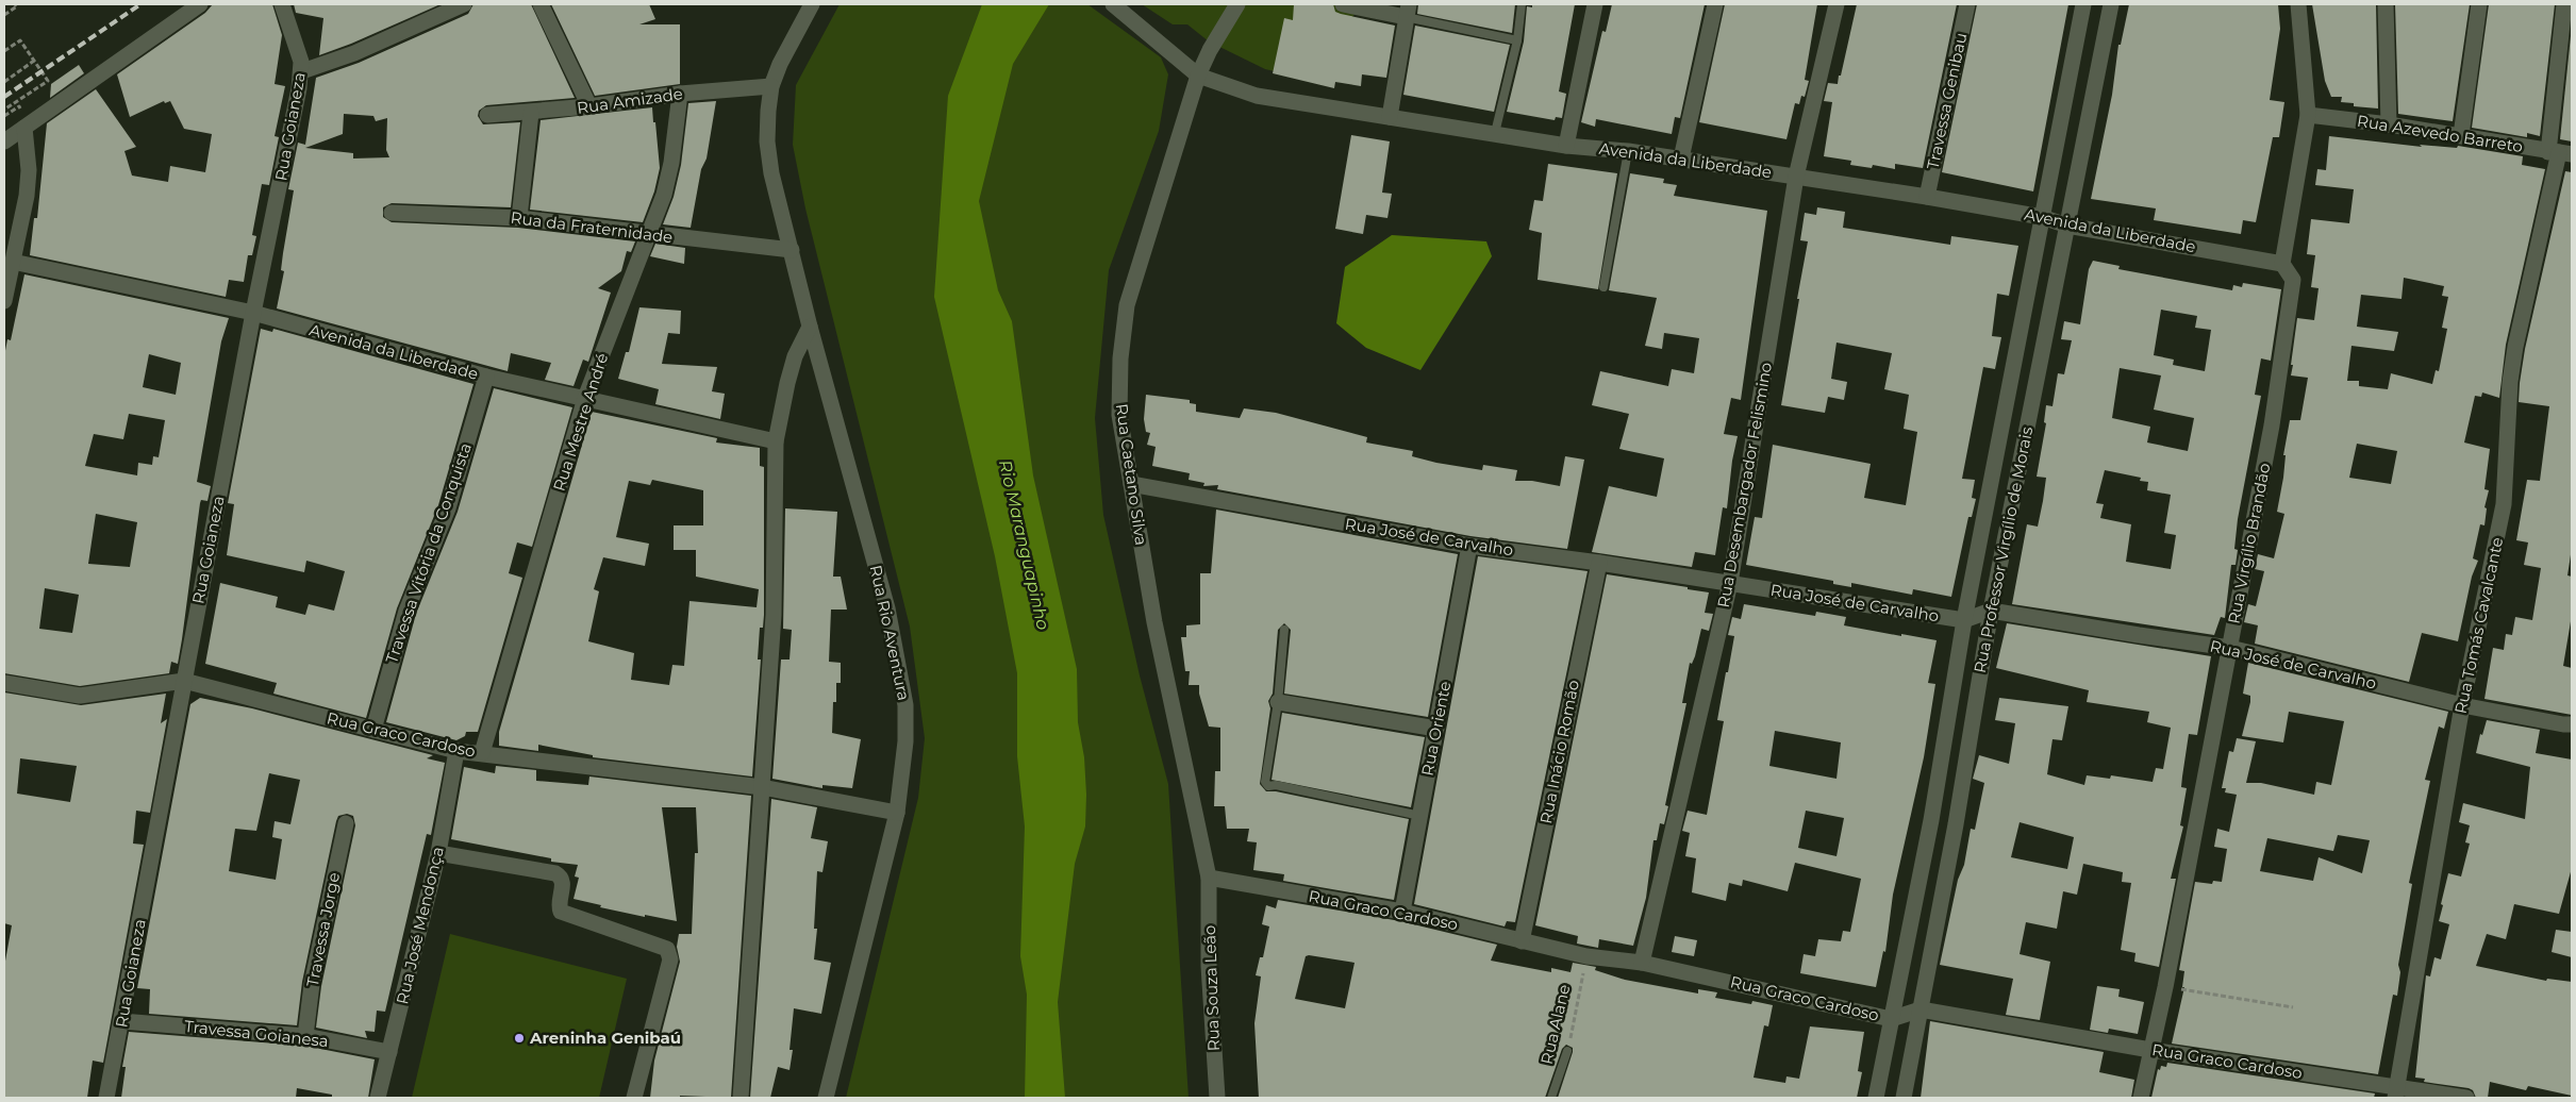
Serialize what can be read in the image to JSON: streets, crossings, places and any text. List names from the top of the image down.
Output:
{
  "streets": {
    "street": [
      "Rua Amizade",
      "Travessa Genibau",
      "Rua Goianeza",
      "Rua Azevedo Barreto",
      "Avenida da Liberdade",
      "Rua da Fraternidade",
      "Rua Mestre André",
      "Rua Caetano Silva",
      "Rua Desembargador Felismino",
      "Rua José de Carvalho",
      "Rua Virgílio Brandão",
      "Rua Professor Virgílio de Morais",
      "Travessa Vitória da Conquista",
      "Rua Tomás Cavalcante",
      "Rua Rio Aventura",
      "Rua Oriente",
      "Rua Graco Cardoso",
      "Rua Inácio Romão",
      "Rua José Mendonça",
      "Travessa Jorge",
      "Rua Souza Leão",
      "Travessa Goianesa"
    ],
    "lane": ["Rua Alane"]
  },
  "crossings": [
    ["Rua Amizade", "Rua Mestre André"],
    ["Rua Amizade", "Rua Rio Aventura"],
    ["Travessa Genibau", "Avenida da Liberdade"],
    ["Rua Goianeza", "Avenida da Liberdade"],
    ["Rua Goianeza", "Rua Graco Cardoso"],
    ["Rua Goianeza", "Travessa Goianesa"],
    ["Rua Azevedo Barreto", "Rua Tomás Cavalcante"],
    ["Avenida da Liberdade", "Rua Mestre André"],
    ["Avenida da Liberdade", "Rua Caetano Silva"],
    ["Avenida da Liberdade", "Rua Desembargador Felismino"],
    ["Avenida da Liberdade", "Rua Virgílio Brandão"],
    ["Avenida da Liberdade", "Rua Professor Virgílio de Morais"],
    ["Avenida da Liberdade", "Travessa Vitória da Conquista"],
    ["Rua da Fraternidade", "Rua Mestre André"],
    ["Rua da Fraternidade", "Rua Rio Aventura"],
    ["Rua Mestre André", "Rua Graco Cardoso"],
    ["Rua Caetano Silva", "Rua José de Carvalho"],
    ["Rua Caetano Silva", "Rua Graco Cardoso"],
    ["Rua Caetano Silva", "Rua Souza Leão"],
    ["Rua Desembargador Felismino", "Rua José de Carvalho"],
    ["Rua Desembargador Felismino", "Rua Graco Cardoso"],
    ["Rua José de Carvalho", "Rua Virgílio Brandão"],
    ["Rua José de Carvalho", "Rua Professor Virgílio de Morais"],
    ["Rua José de Carvalho", "Rua Tomás Cavalcante"],
    ["Rua José de Carvalho", "Rua Oriente"],
    ["Rua José de Carvalho", "Rua Inácio Romão"],
    ["Rua Virgílio Brandão", "Rua Graco Cardoso"],
    ["Rua Professor Virgílio de Morais", "Rua Graco Cardoso"],
    ["Travessa Vitória da Conquista", "Rua Graco Cardoso"],
    ["Rua Tomás Cavalcante", "Rua Graco Cardoso"],
    ["Rua Rio Aventura", "Rua Graco Cardoso"],
    ["Rua Oriente", "Rua Graco Cardoso"],
    ["Rua Graco Cardoso", "Rua Inácio Romão"],
    ["Rua Graco Cardoso", "Rua José Mendonça"],
    ["Rua Graco Cardoso", "Rua Souza Leão"],
    ["Rua Graco Cardoso", "Rua Alane"],
    ["Rua José Mendonça", "Travessa Goianesa"],
    ["Travessa Jorge", "Travessa Goianesa"]
  ],
  "water": ["Rio Maranguapinho"],
  "places": ["Areninha Genibaú"]
}
